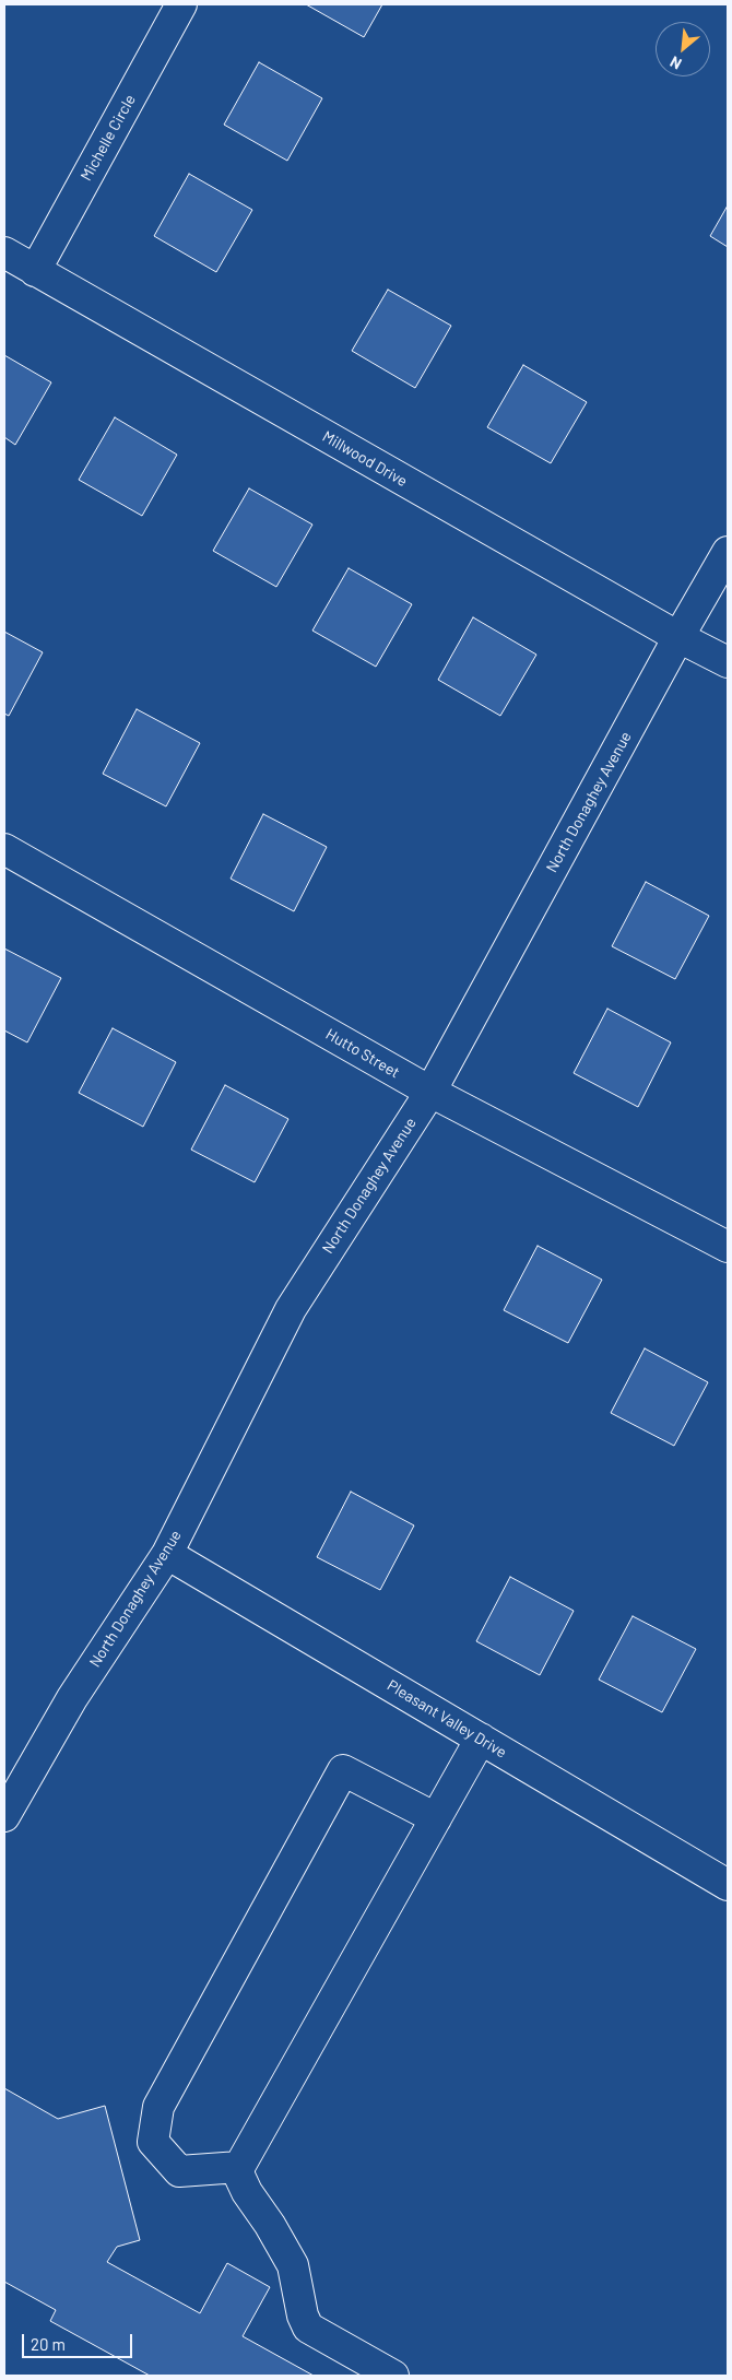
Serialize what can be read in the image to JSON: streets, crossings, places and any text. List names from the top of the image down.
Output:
{
  "streets": {
    "street": [
      "Michelle Circle",
      "Millwood Drive",
      "North Donaghey Avenue",
      "Hutto Street",
      "Pleasant Valley Drive"
    ]
  },
  "crossings": [
    ["Michelle Circle", "Millwood Drive"],
    ["Millwood Drive", "North Donaghey Avenue"],
    ["North Donaghey Avenue", "Hutto Street"],
    ["North Donaghey Avenue", "Pleasant Valley Drive"]
  ],
  "scale_bar": "20 m",
  "north": "bottom left"
}
